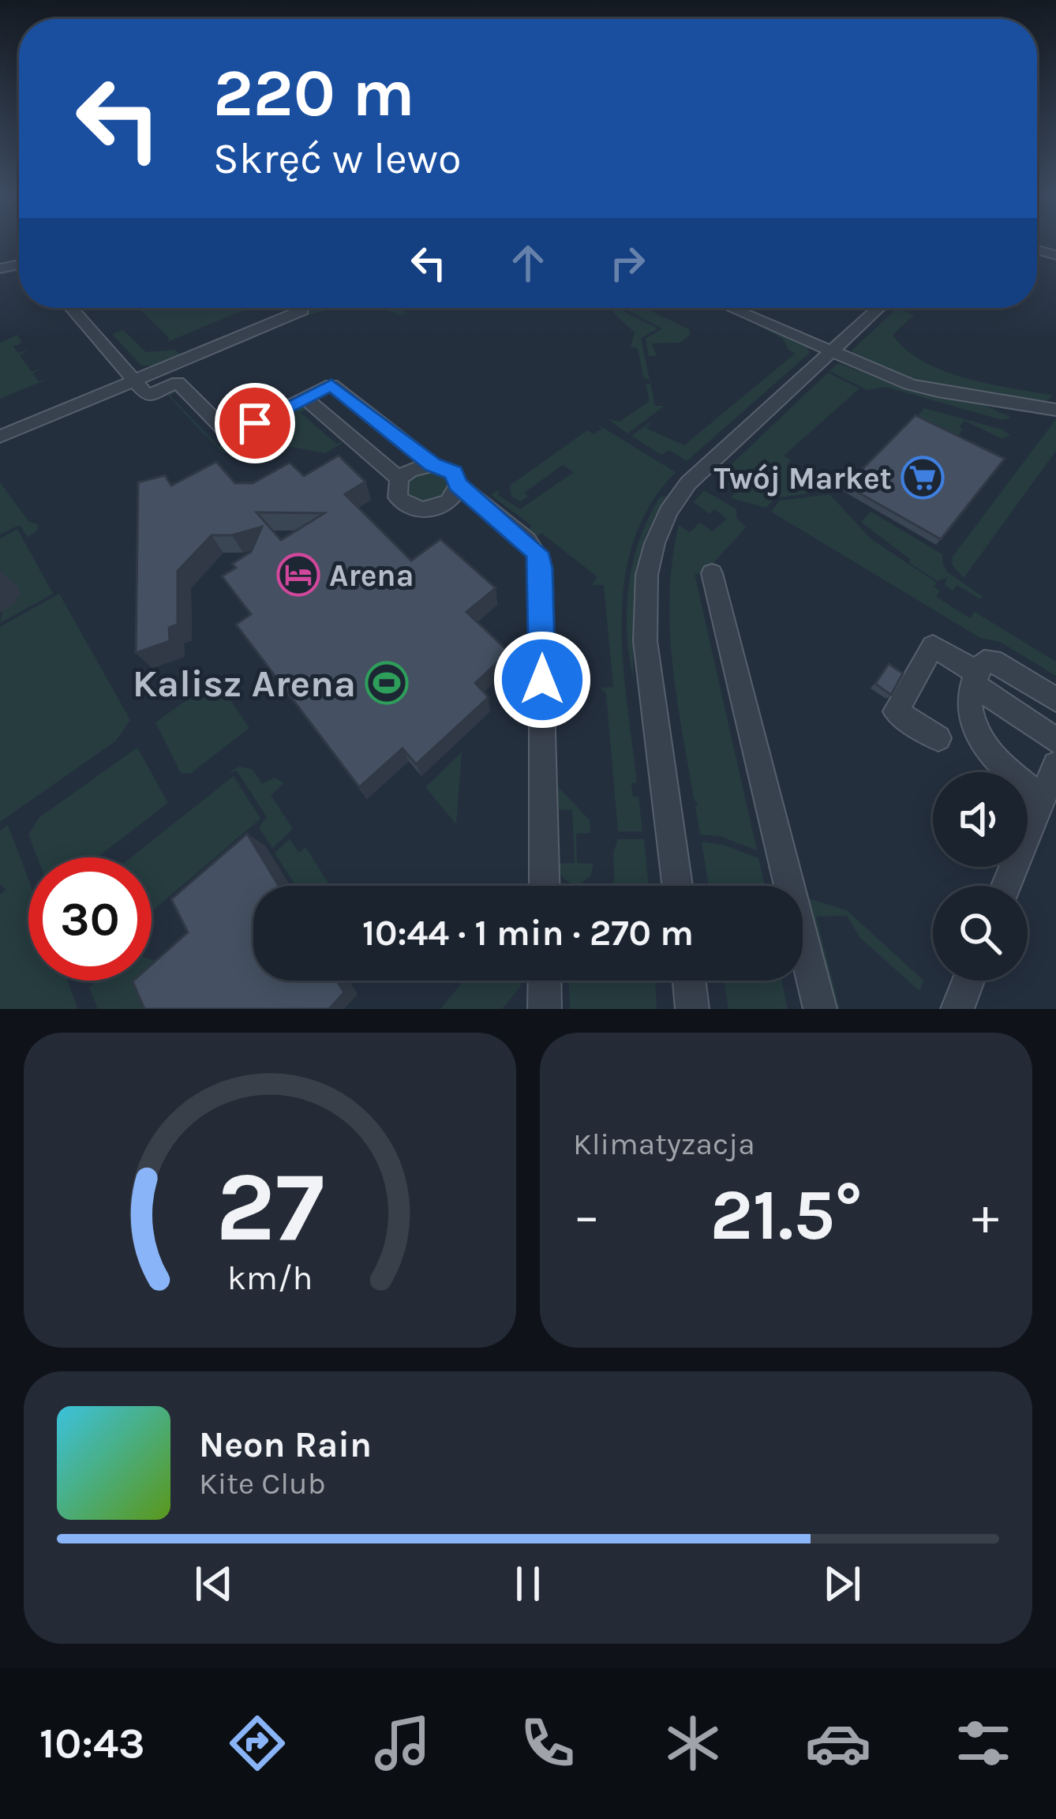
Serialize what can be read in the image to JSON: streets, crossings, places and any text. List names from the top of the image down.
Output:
{
  "places": {
    "supermarket": ["Twój Market"],
    "hotel": ["Arena"],
    "sports": ["Kalisz Arena"]
  },
  "page": {
    "turn": ["220 m", "Skręć w lewo"],
    "limit": "30",
    "trip": "10:44 · 1 min · 270 m",
    "tile": "Klimatyzacja",
    "heat": ["−", "21.5°", "+"],
    "song": ["Neon Rain", "Kite Club"],
    "tabs": "10:43",
    "gauge": ["27", "km/h"]
  }
}
